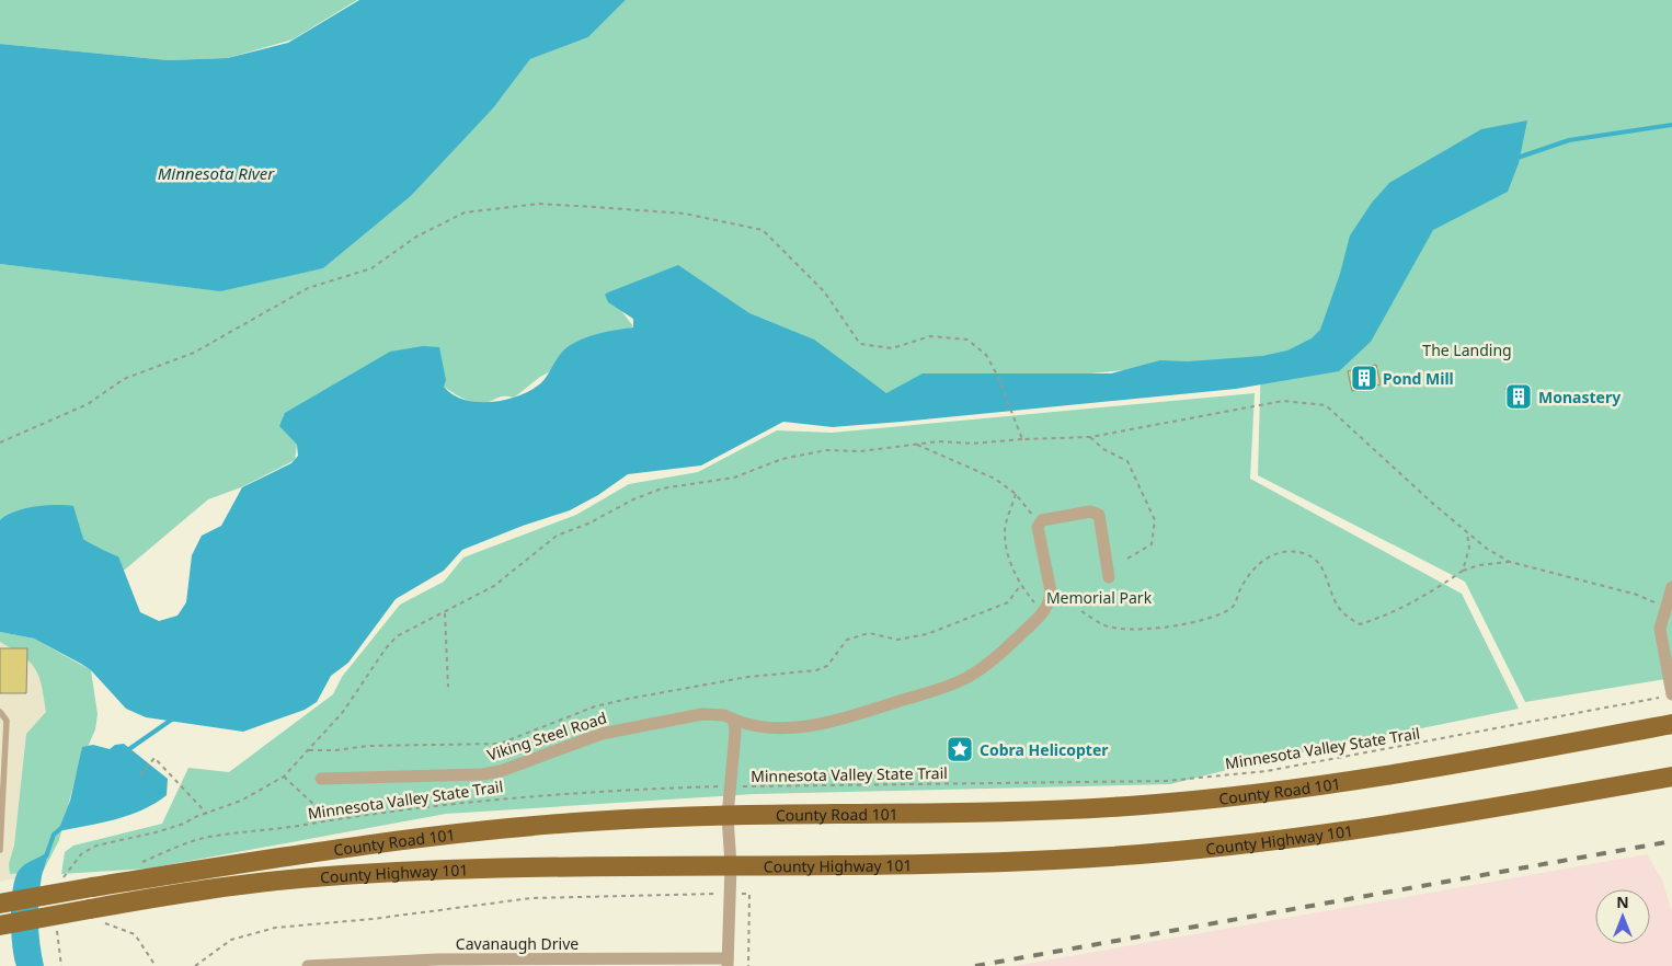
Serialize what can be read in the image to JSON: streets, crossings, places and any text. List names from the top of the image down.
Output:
{
  "streets": {
    "main road": ["County Road 101", "County Highway 101"],
    "street": ["Viking Steel Road", "Cavanaugh Drive"],
    "path": ["Minnesota Valley State Trail"]
  },
  "water": ["Minnesota River"],
  "parks": ["The Landing", "Memorial Park"],
  "places": {
    "building": ["Pond Mill", "Monastery"],
    "place": ["Cobra Helicopter"]
  },
  "north": "top"
}
